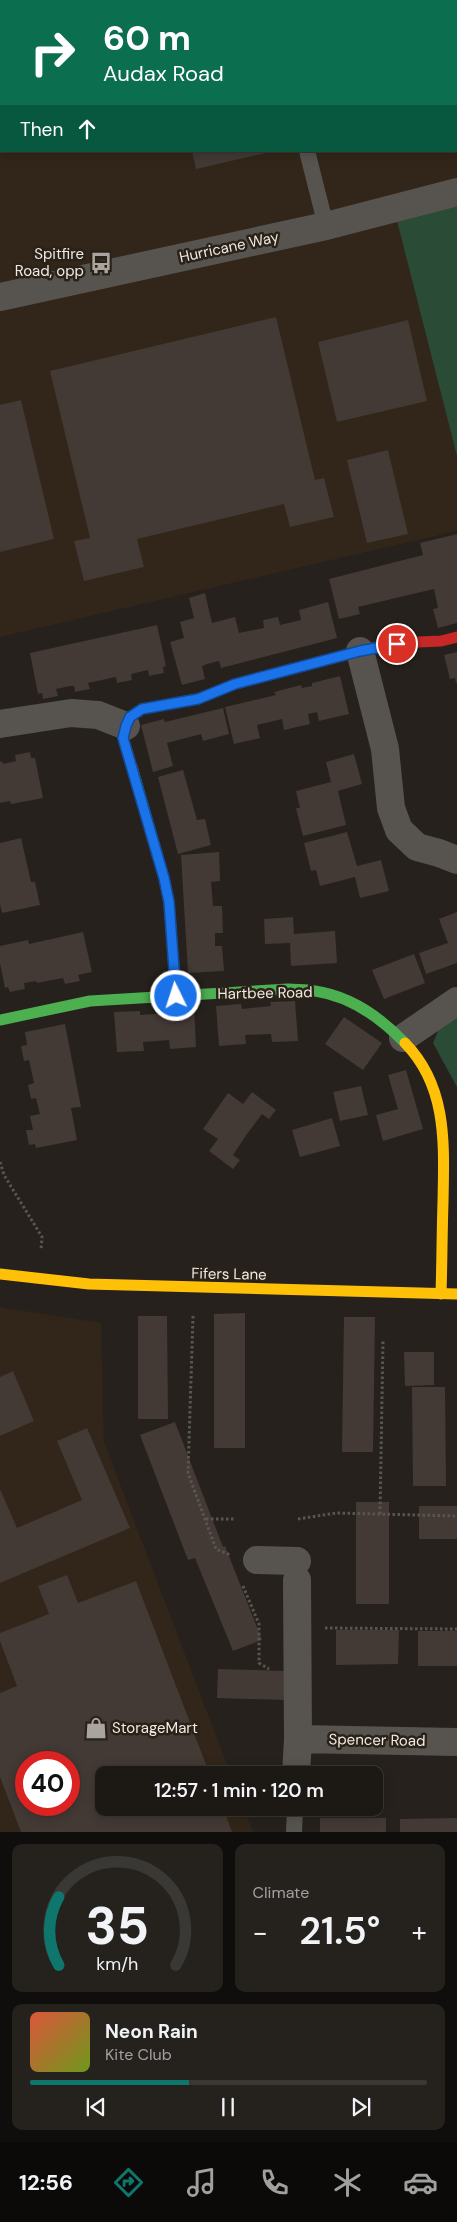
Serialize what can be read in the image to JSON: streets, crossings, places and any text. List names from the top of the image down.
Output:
{
  "streets": {
    "street": [
      "Hurricane Way",
      "Hartbee Road",
      "Fifers Lane",
      "Spencer Road"
    ]
  },
  "crossings": [
    ["Hartbee Road", "Fifers Lane"]
  ],
  "places": {
    "bus stop": ["Spitfire Road, opp"],
    "shop": ["StorageMart"]
  },
  "page": {
    "turn": ["60 m", "Audax Road"],
    "then": "Then",
    "limit": "40",
    "trip": "12:57 · 1 min · 120 m",
    "tile": "Climate",
    "heat": ["−", "21.5°", "+"],
    "song": ["Neon Rain", "Kite Club"],
    "tabs": "12:56",
    "gauge": ["35", "km/h"]
  }
}
